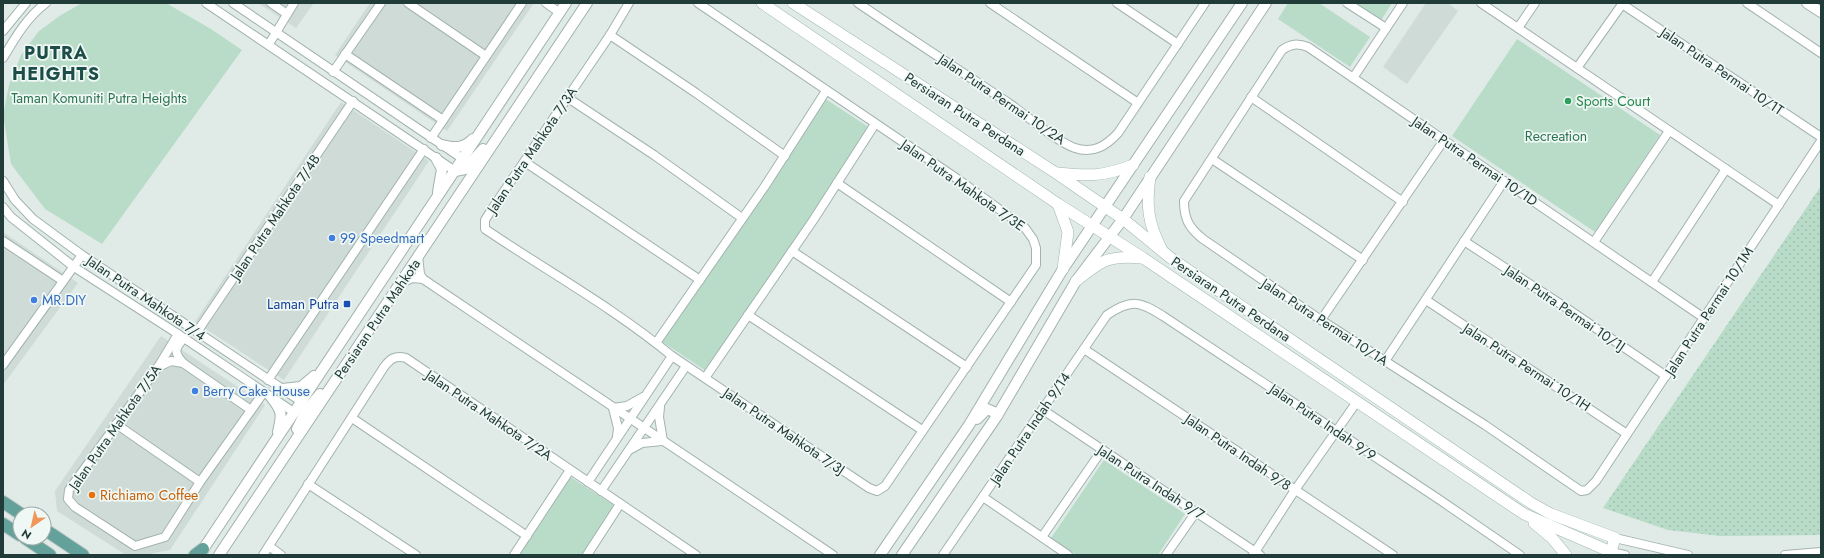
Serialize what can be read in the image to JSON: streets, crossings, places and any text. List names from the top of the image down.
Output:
{
  "streets": {
    "main road": ["Persiaran Putra Perdana"],
    "street": [
      "Jalan Putra Permai 10/1T",
      "Jalan Putra Permai 10/2A",
      "Jalan Putra Mahkota 7/3A",
      "Jalan Putra Permai 10/1D",
      "Jalan Putra Mahkota 7/3E",
      "Jalan Putra Mahkota 7/4B",
      "Jalan Putra Mahkota 7/4",
      "Jalan Putra Permai 10/1J",
      "Jalan Putra Permai 10/1M",
      "Persiaran Putra Mahkota",
      "Jalan Putra Permai 10/1A",
      "Jalan Putra Permai 10/1H",
      "Jalan Putra Mahkota 7/2A",
      "Jalan Putra Indah 9/9",
      "Jalan Putra Mahkota 7/5A",
      "Jalan Putra Indah 9/14",
      "Jalan Putra Mahkota 7/3J",
      "Jalan Putra Indah 9/8",
      "Jalan Putra Indah 9/7"
    ]
  },
  "crossings": [
    ["Jalan Putra Mahkota 7/3A", "Jalan Putra Mahkota 7/3J"],
    ["Jalan Putra Permai 10/1D", "Jalan Putra Permai 10/1M"],
    ["Jalan Putra Permai 10/1D", "Jalan Putra Permai 10/1A"],
    ["Jalan Putra Mahkota 7/3E", "Jalan Putra Mahkota 7/3J"],
    ["Jalan Putra Mahkota 7/4B", "Jalan Putra Mahkota 7/4"],
    ["Jalan Putra Mahkota 7/4", "Persiaran Putra Mahkota"],
    ["Jalan Putra Mahkota 7/4", "Jalan Putra Mahkota 7/5A"],
    ["Jalan Putra Permai 10/1J", "Jalan Putra Permai 10/1M"],
    ["Jalan Putra Permai 10/1M", "Jalan Putra Permai 10/1A"],
    ["Jalan Putra Permai 10/1M", "Jalan Putra Permai 10/1H"],
    ["Jalan Putra Indah 9/9", "Jalan Putra Indah 9/14"],
    ["Jalan Putra Indah 9/14", "Jalan Putra Indah 9/8"],
    ["Jalan Putra Indah 9/14", "Jalan Putra Indah 9/7"]
  ],
  "districts": ["PUTRA HEIGHTS"],
  "parks": ["Taman Komuniti Putra Heights", "Recreation"],
  "places": {
    "other": [
      "Sports Court",
      "99 Speedmart",
      "MR.DIY",
      "Berry Cake House",
      "Richiamo Coffee"
    ],
    "transit": ["Laman Putra"]
  },
  "north": "bottom left"
}
